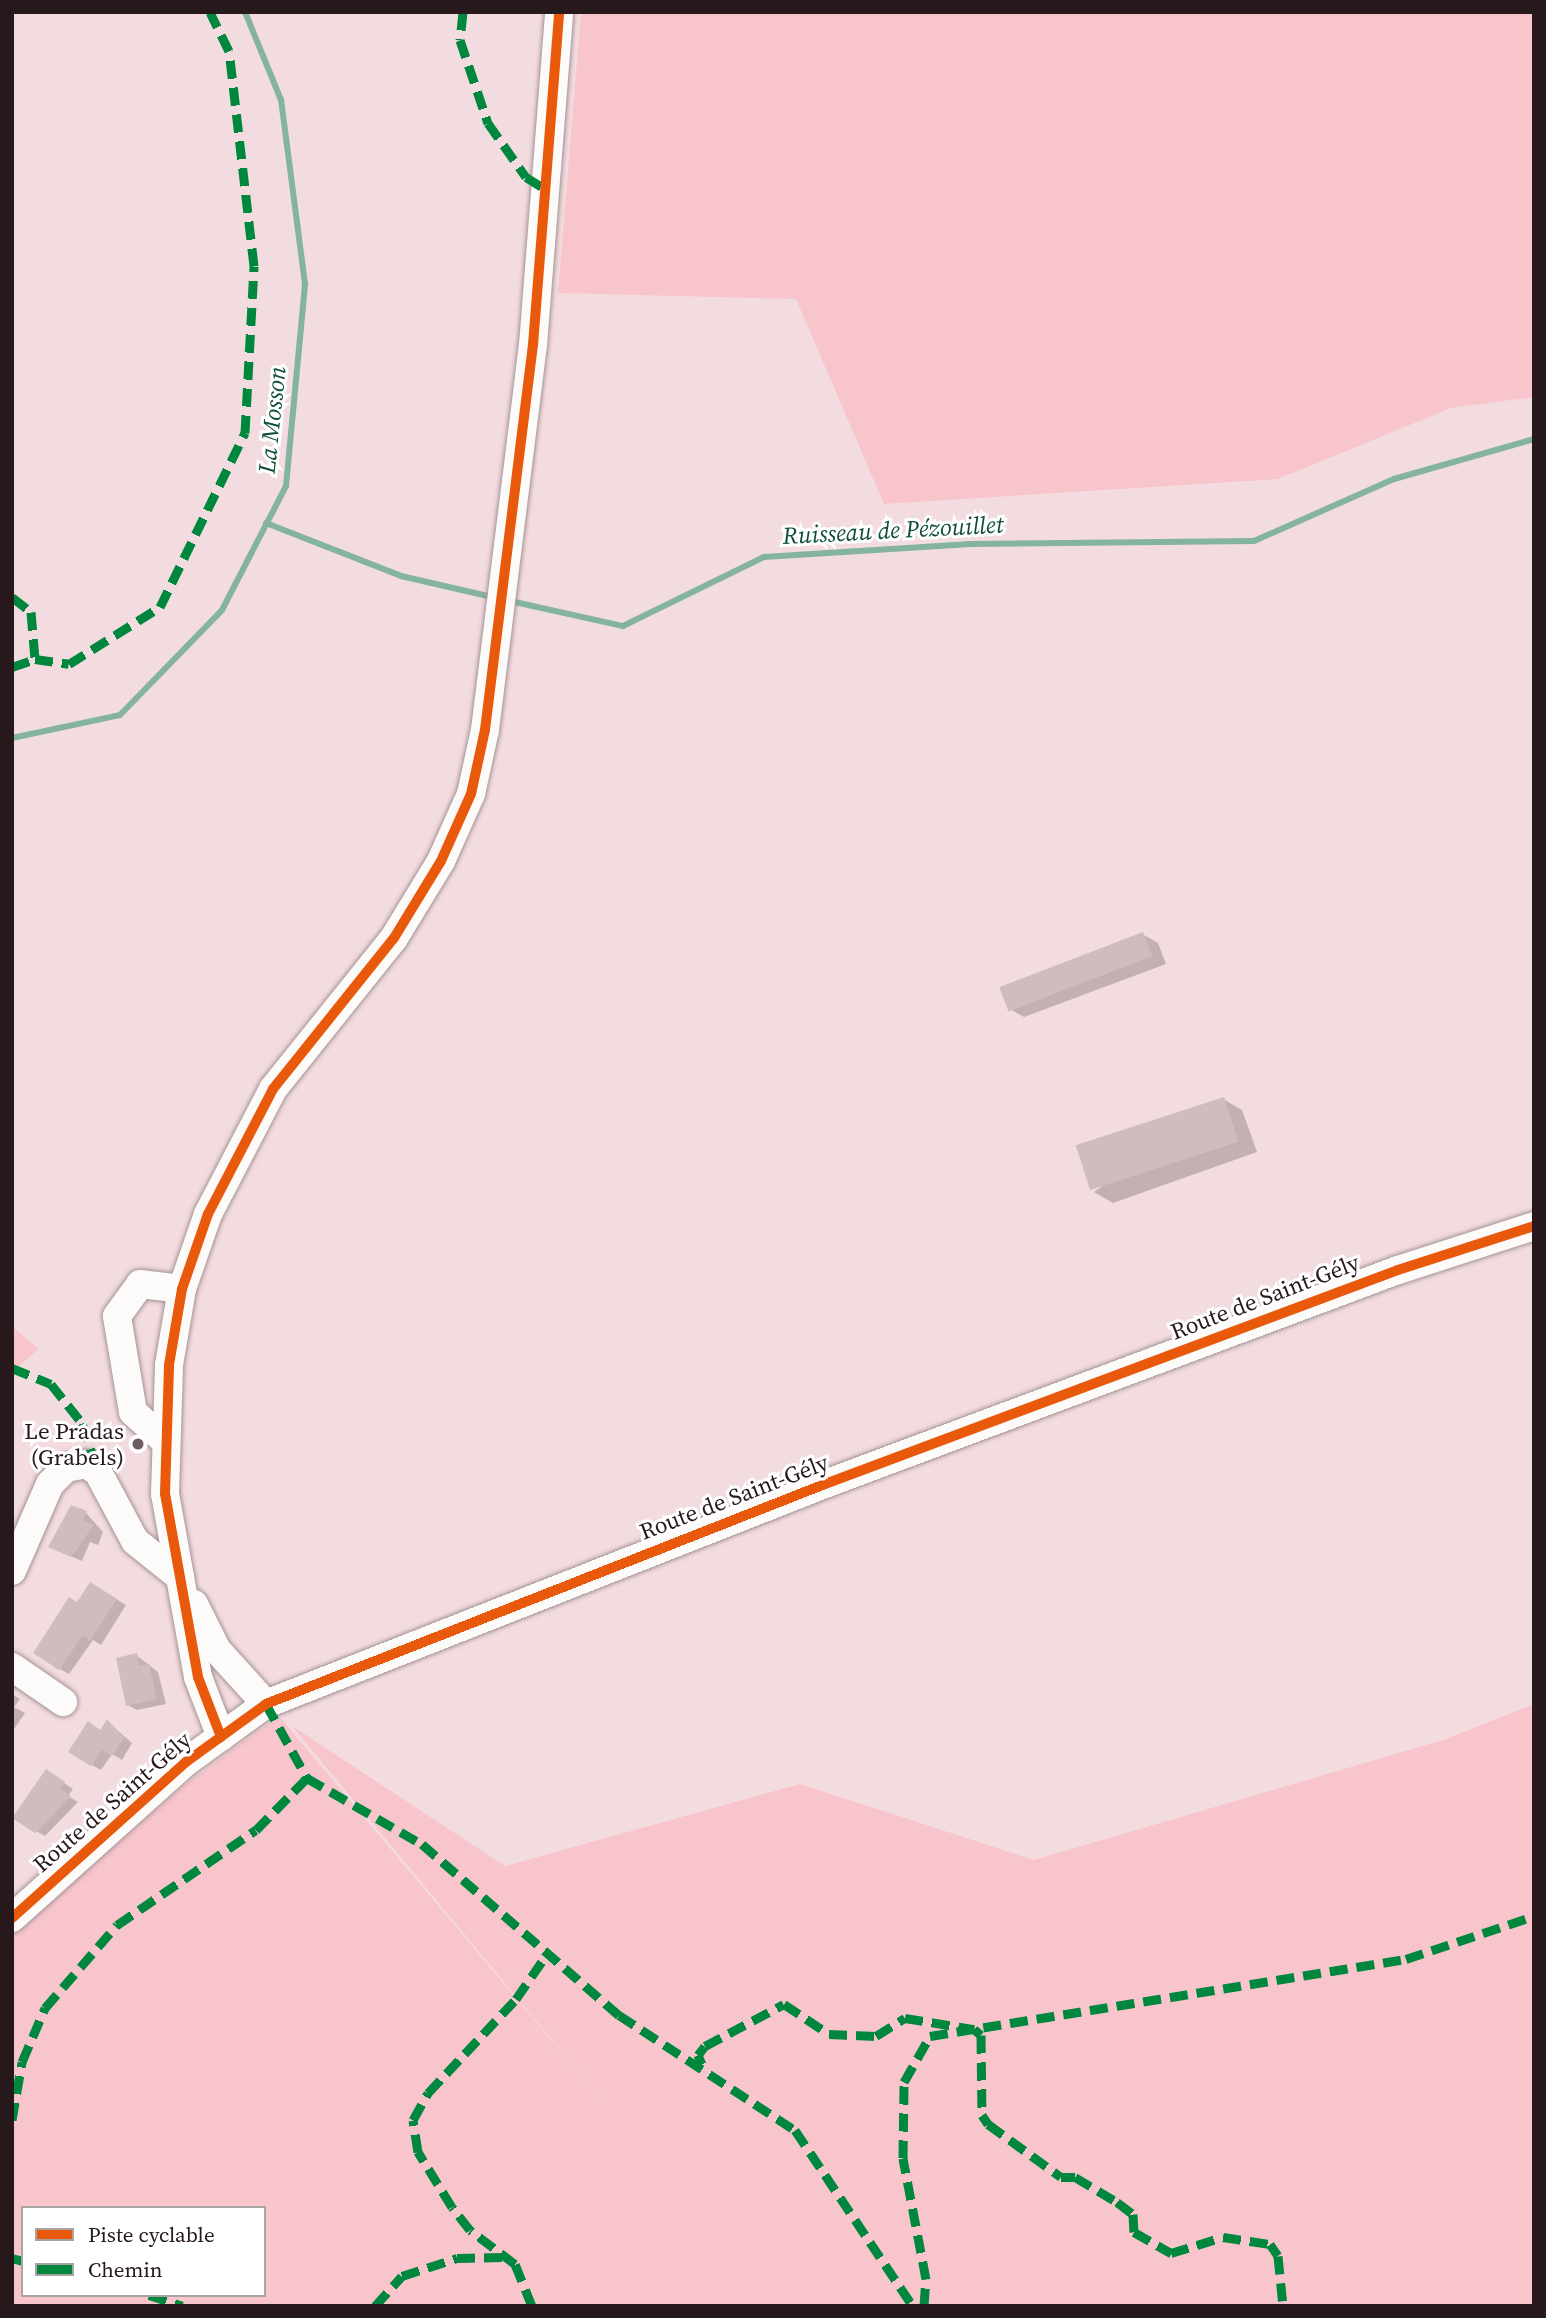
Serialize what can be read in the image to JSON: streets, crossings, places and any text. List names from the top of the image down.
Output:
{
  "streets": {
    "street": ["Route de Saint-Gély"]
  },
  "water": ["La Mosson", "Ruisseau de Pézouillet"],
  "places": ["Le Pradas (Grabels)"],
  "legend": ["Piste cyclable", "Chemin"]
}
